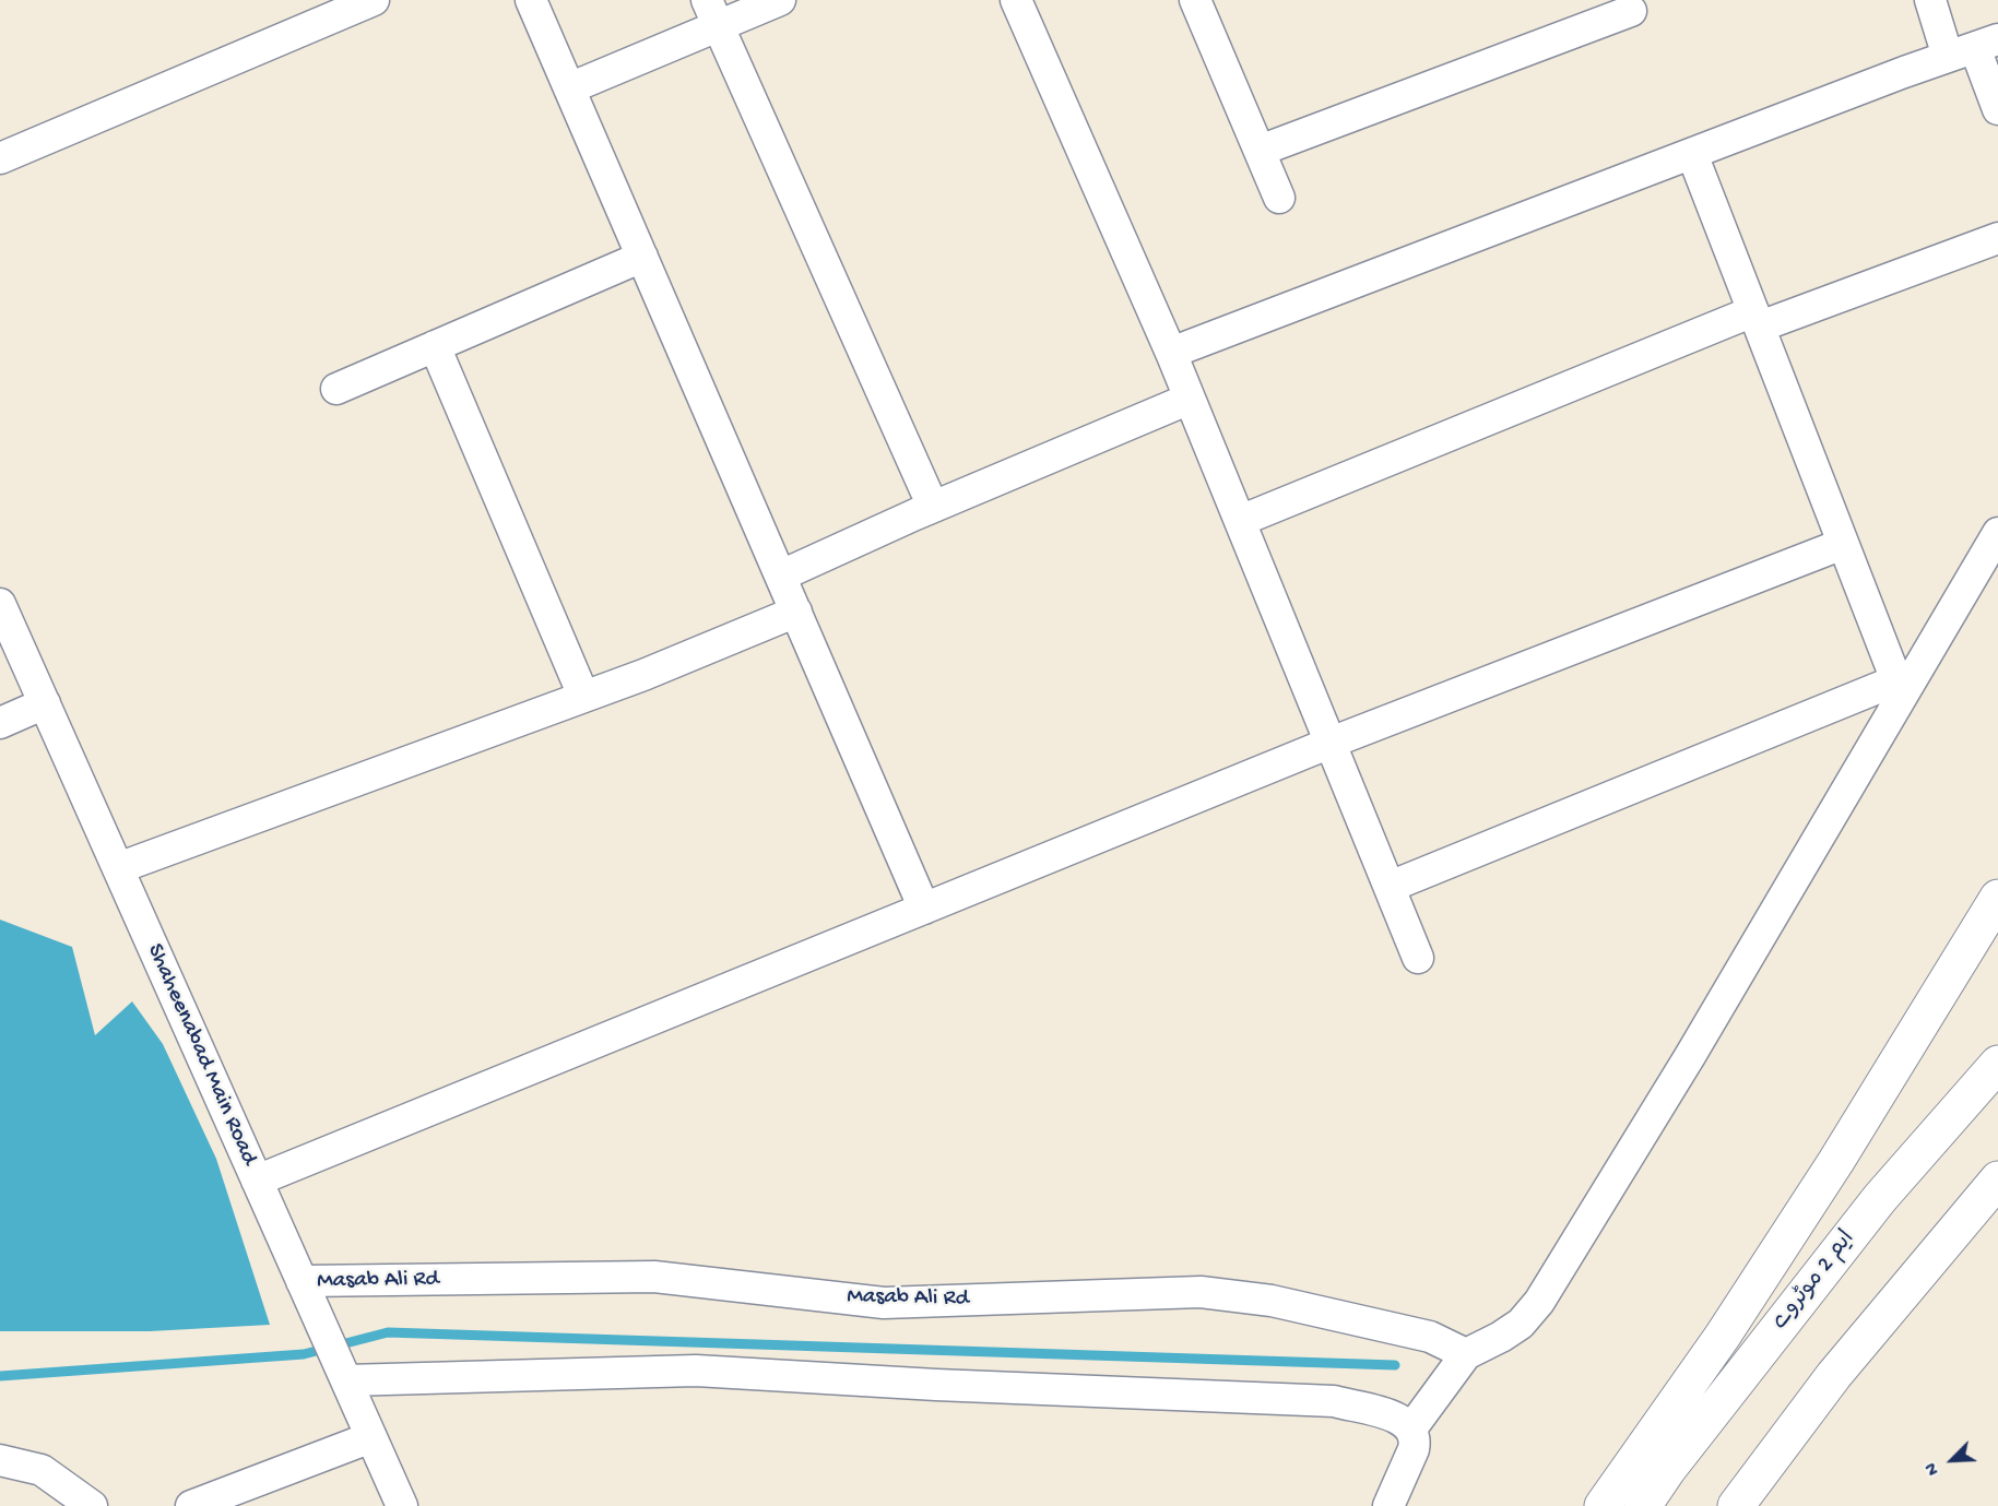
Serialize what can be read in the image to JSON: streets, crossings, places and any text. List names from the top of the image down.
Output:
{
  "streets": {
    "highway": ["ایم 2 موٹروے"],
    "street": ["Shaheenabad Main Road", "Masab Ali Rd"]
  },
  "crossings": [
    ["Shaheenabad Main Road", "Masab Ali Rd"]
  ],
  "north": "bottom left"
}
